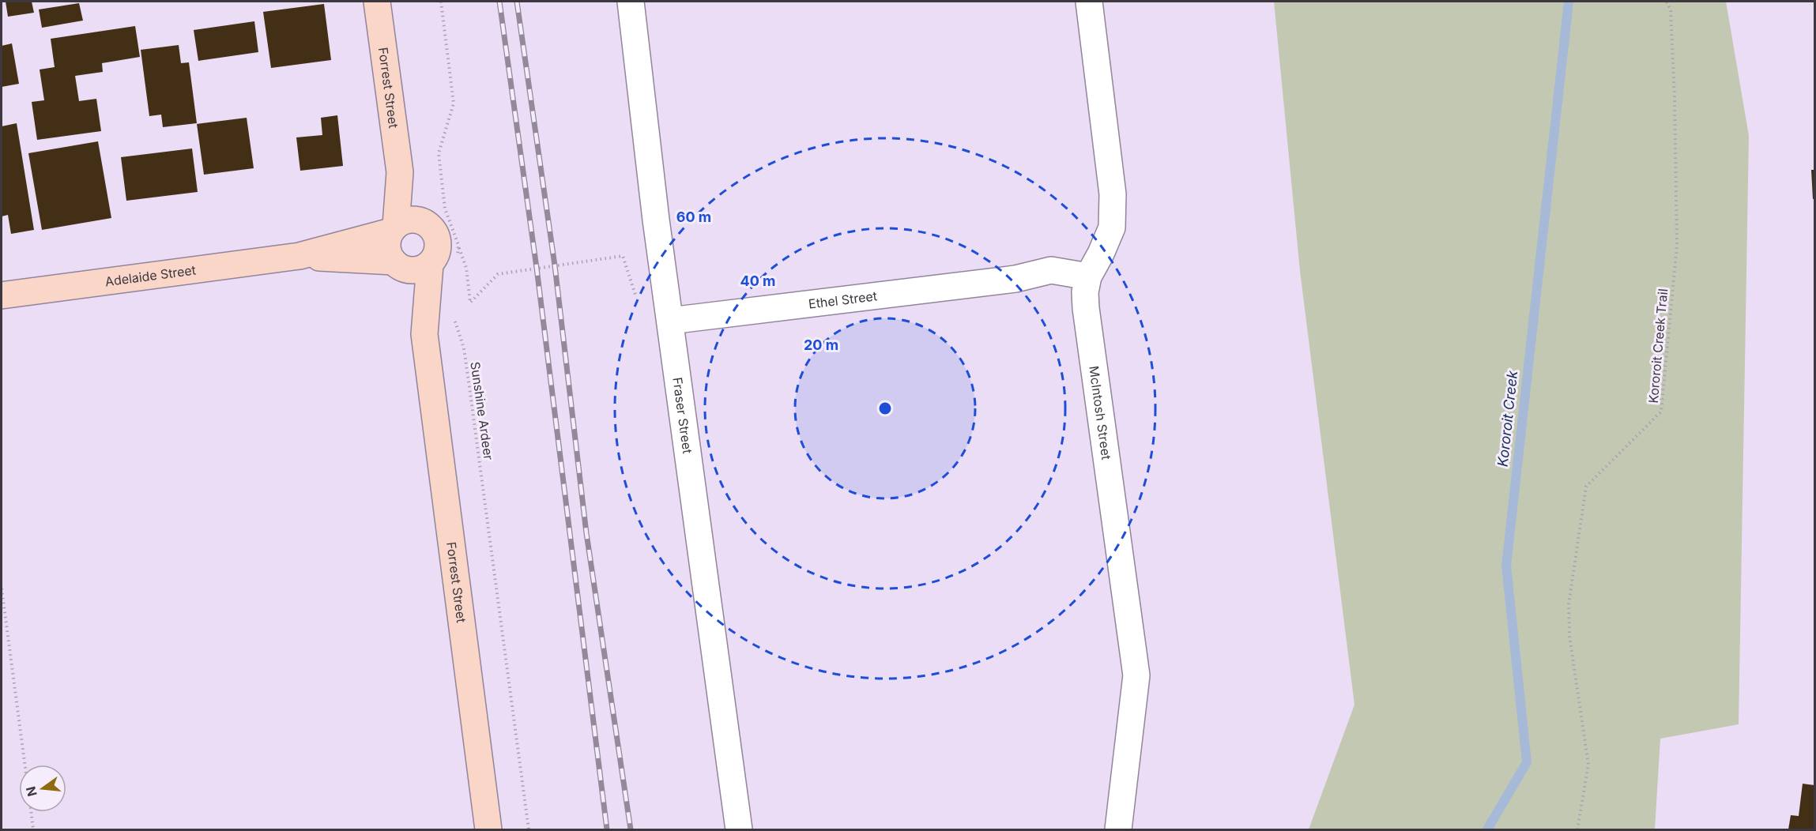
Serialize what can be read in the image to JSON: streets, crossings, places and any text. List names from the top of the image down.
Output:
{
  "streets": {
    "street": [
      "Forrest Street",
      "Adelaide Street",
      "Ethel Street",
      "McIntosh Street",
      "Fraser Street"
    ],
    "path": ["Kororoit Creek Trail", "Sunshine Ardeer"]
  },
  "crossings": [
    ["Forrest Street", "Adelaide Street"],
    ["Ethel Street", "McIntosh Street"],
    ["Ethel Street", "Fraser Street"]
  ],
  "water": ["Kororoit Creek"],
  "north": "left",
  "rings": ["60 m", "40 m", "20 m"]
}
